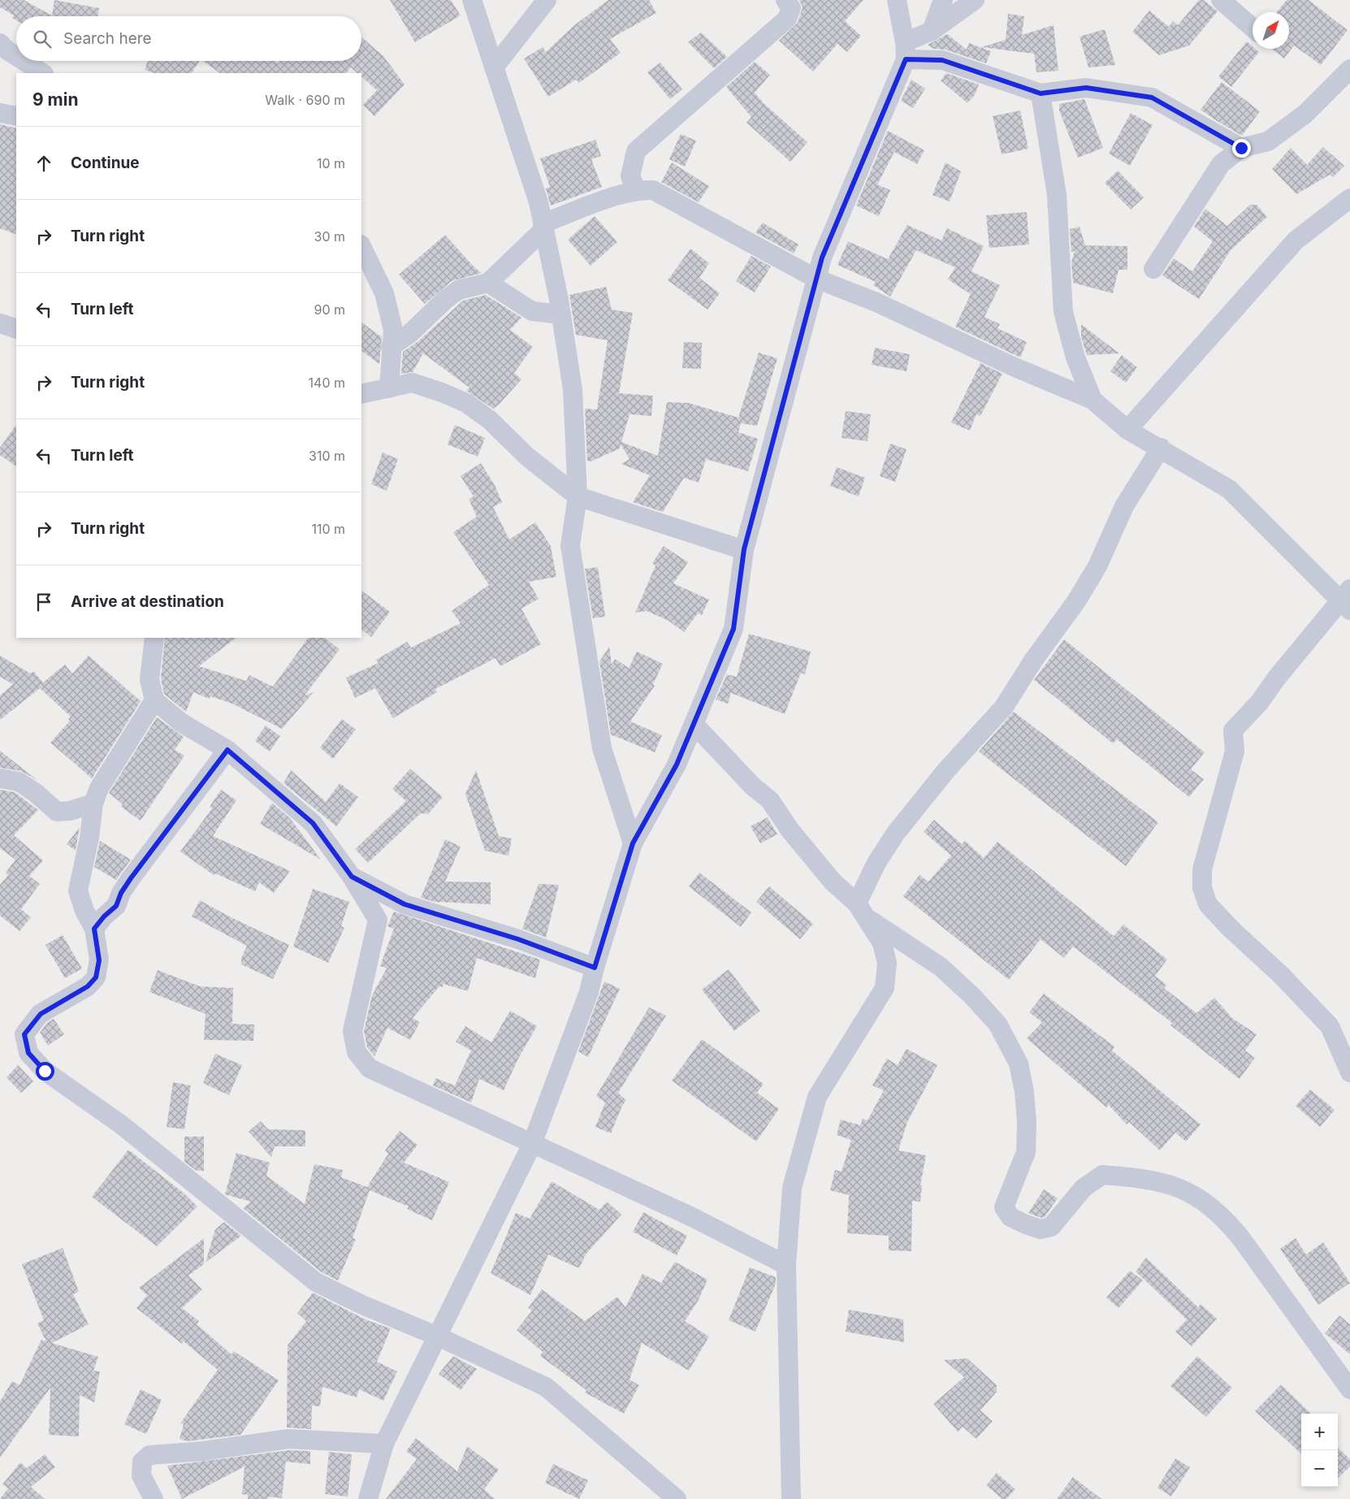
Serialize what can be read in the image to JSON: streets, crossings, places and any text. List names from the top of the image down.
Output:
{
  "north": "top right",
  "page": {
    "search": "Search here",
    "heading": ["9 min", "Walk · 690 m"],
    "list": [
      ["Continue", "10 m"],
      ["Turn right", "30 m"],
      ["Turn left", "90 m"],
      ["Turn right", "140 m"],
      ["Turn left", "310 m"],
      ["Turn right", "110 m"],
      "Arrive at destination"
    ],
    "map_buttons": ["+", "−"]
  }
}
